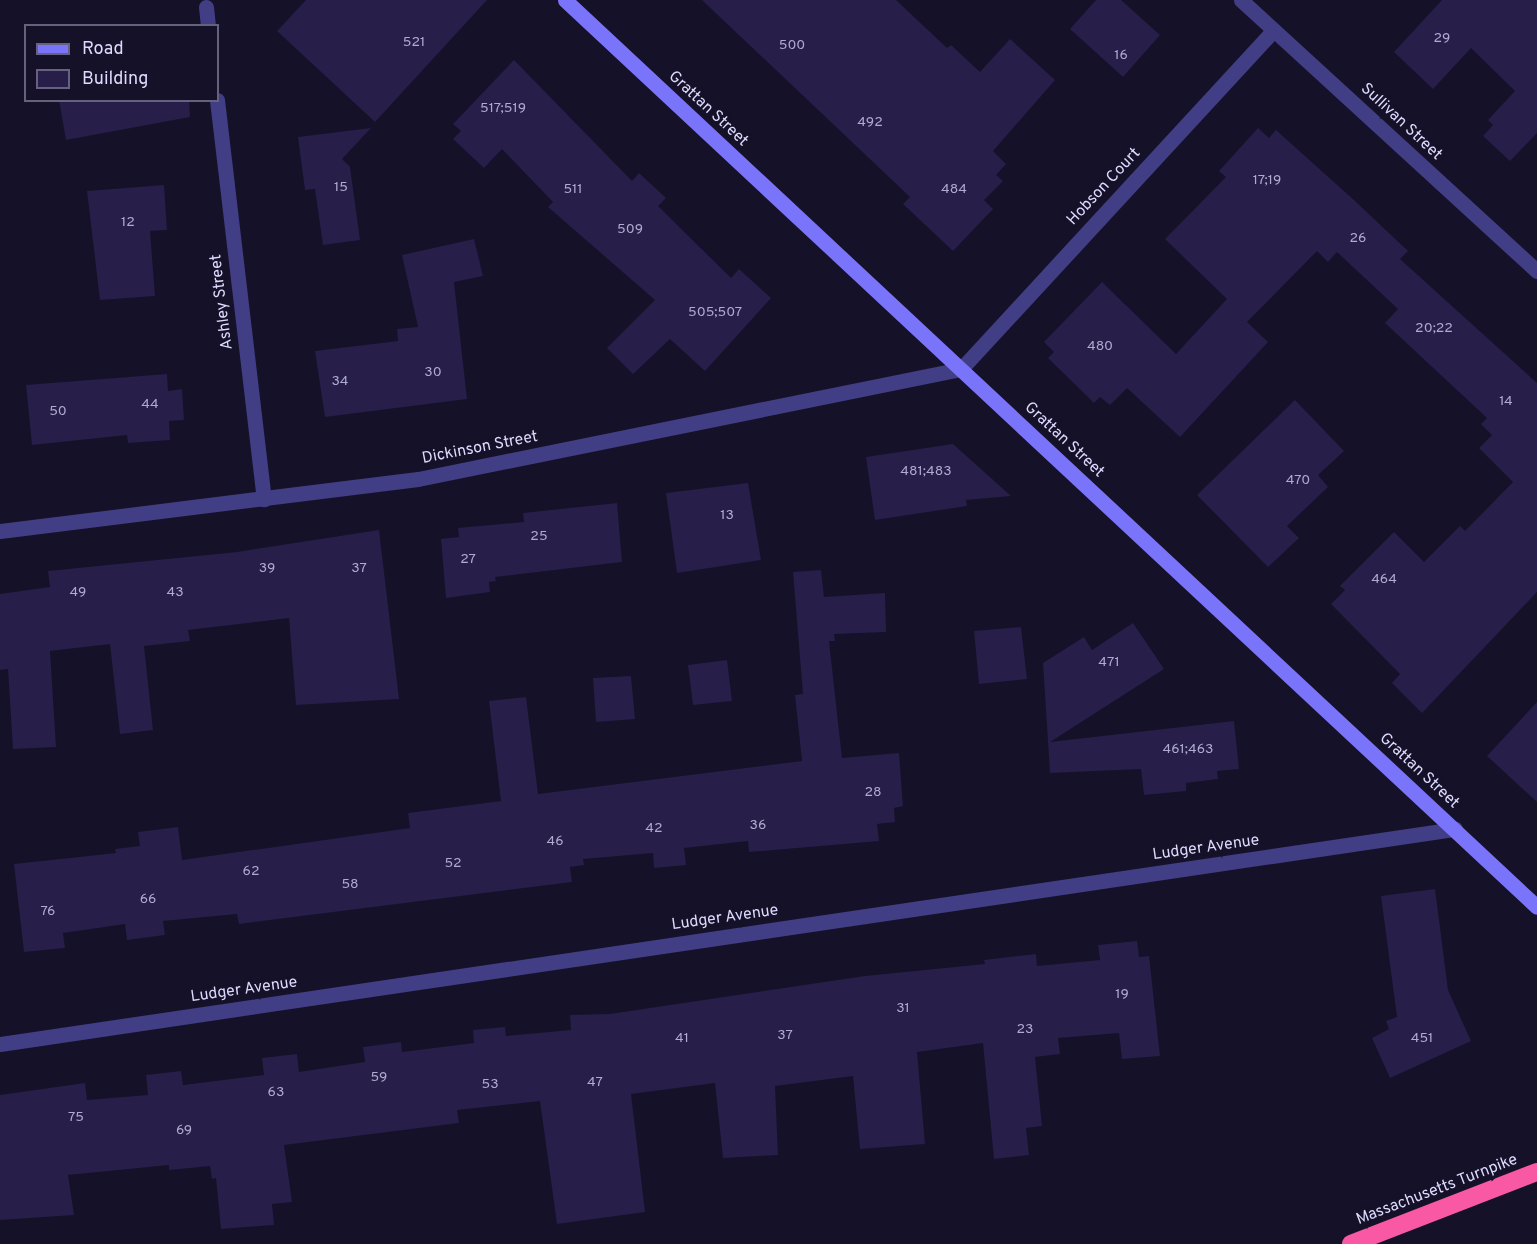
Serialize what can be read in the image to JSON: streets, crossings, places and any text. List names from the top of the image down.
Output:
{
  "streets": {
    "highway": ["Massachusetts Turnpike"],
    "main road": ["Grattan Street"],
    "street": [
      "Sullivan Street",
      "Hobson Court",
      "Ashley Street",
      "Dickinson Street",
      "Ludger Avenue"
    ]
  },
  "crossings": [
    ["Grattan Street", "Hobson Court"],
    ["Grattan Street", "Dickinson Street"],
    ["Grattan Street", "Ludger Avenue"],
    ["Sullivan Street", "Hobson Court"],
    ["Hobson Court", "Dickinson Street"],
    ["Ashley Street", "Dickinson Street"]
  ],
  "house_numbers": [
    "29",
    "521",
    "500",
    "16",
    "517;519",
    "492",
    "17;19",
    "15",
    "511",
    "484",
    "12",
    "509",
    "26",
    "505;507",
    "20;22",
    "480",
    "30",
    "34",
    "14",
    "44",
    "50",
    "481;483",
    "470",
    "13",
    "25",
    "27",
    "39",
    "37",
    "464",
    "49",
    "43",
    "471",
    "461;463",
    "28",
    "36",
    "42",
    "46",
    "52",
    "62",
    "58",
    "66",
    "76",
    "19",
    "31",
    "23",
    "37",
    "41",
    "451",
    "59",
    "47",
    "53",
    "63",
    "75",
    "69"
  ],
  "legend": ["Road", "Building"]
}
